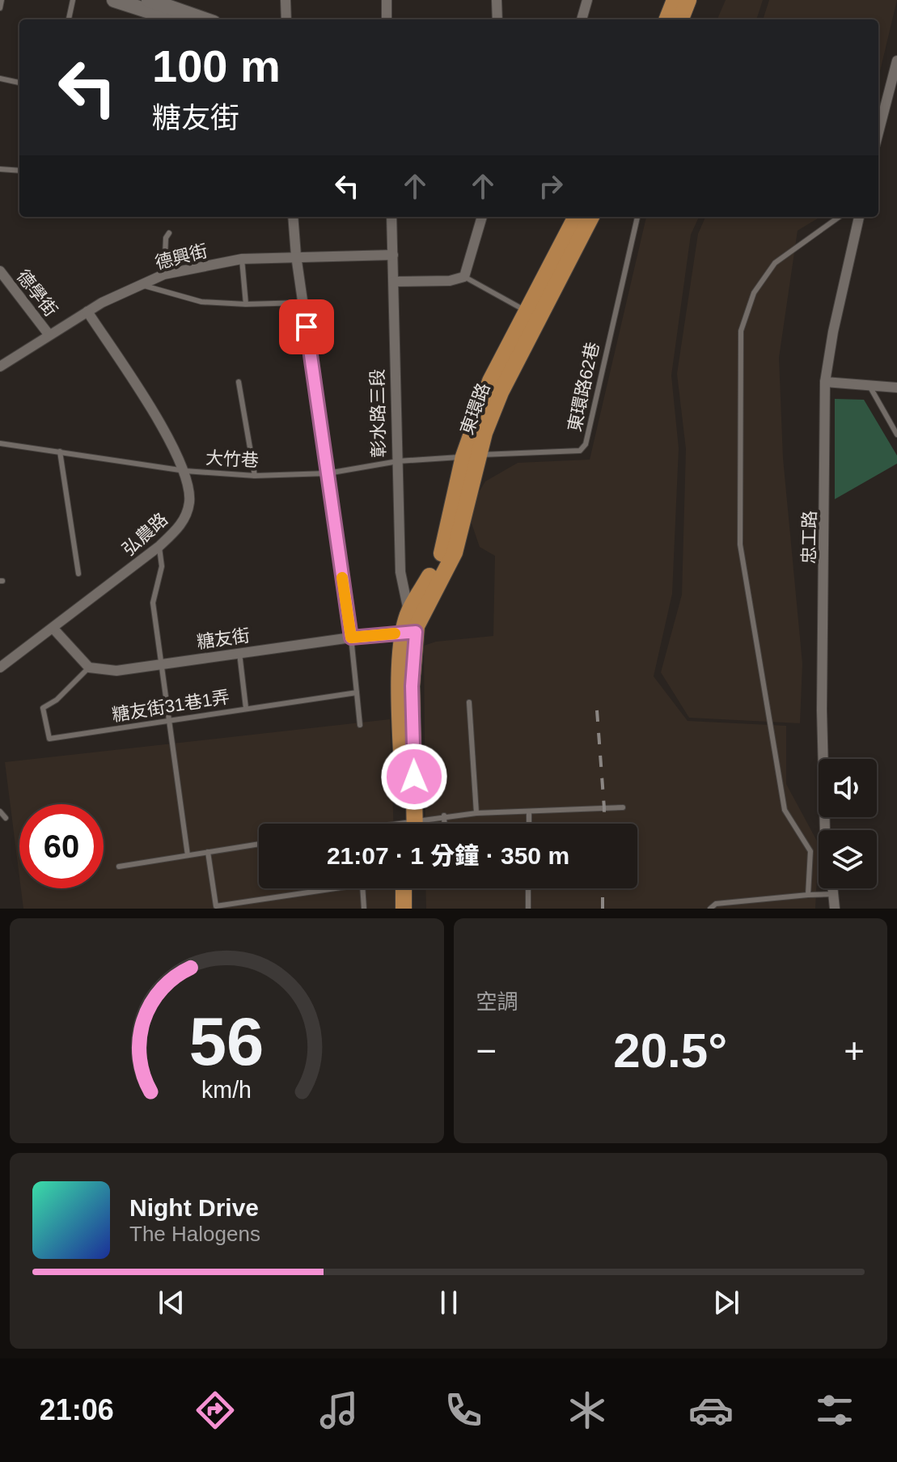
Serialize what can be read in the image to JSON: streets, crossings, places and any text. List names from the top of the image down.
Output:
{
  "streets": {
    "main road": ["東環路", "彰水路三段"],
    "street": [
      "德興街",
      "德學街",
      "弘農路",
      "忠工路",
      "糖友街"
    ],
    "lane": ["東環路62巷", "大竹巷", "糖友街31巷1弄"]
  },
  "crossings": [
    ["德興街", "德學街"],
    ["德興街", "彰水路三段"],
    ["德興街", "弘農路"],
    ["東環路62巷", "東環路"],
    ["東環路62巷", "大竹巷"],
    ["東環路", "彰水路三段"],
    ["東環路", "大竹巷"],
    ["東環路", "糖友街"],
    ["彰水路三段", "大竹巷"],
    ["彰水路三段", "糖友街"],
    ["大竹巷", "弘農路"],
    ["糖友街", "糖友街31巷1弄"]
  ],
  "page": {
    "turn": ["100 m", "糖友街"],
    "limit": "60",
    "trip": "21:07 · 1 分鐘 · 350 m",
    "tile": "空調",
    "heat": ["−", "20.5°", "+"],
    "song": ["Night Drive", "The Halogens"],
    "tabs": "21:06",
    "gauge": ["56", "km/h"]
  }
}
